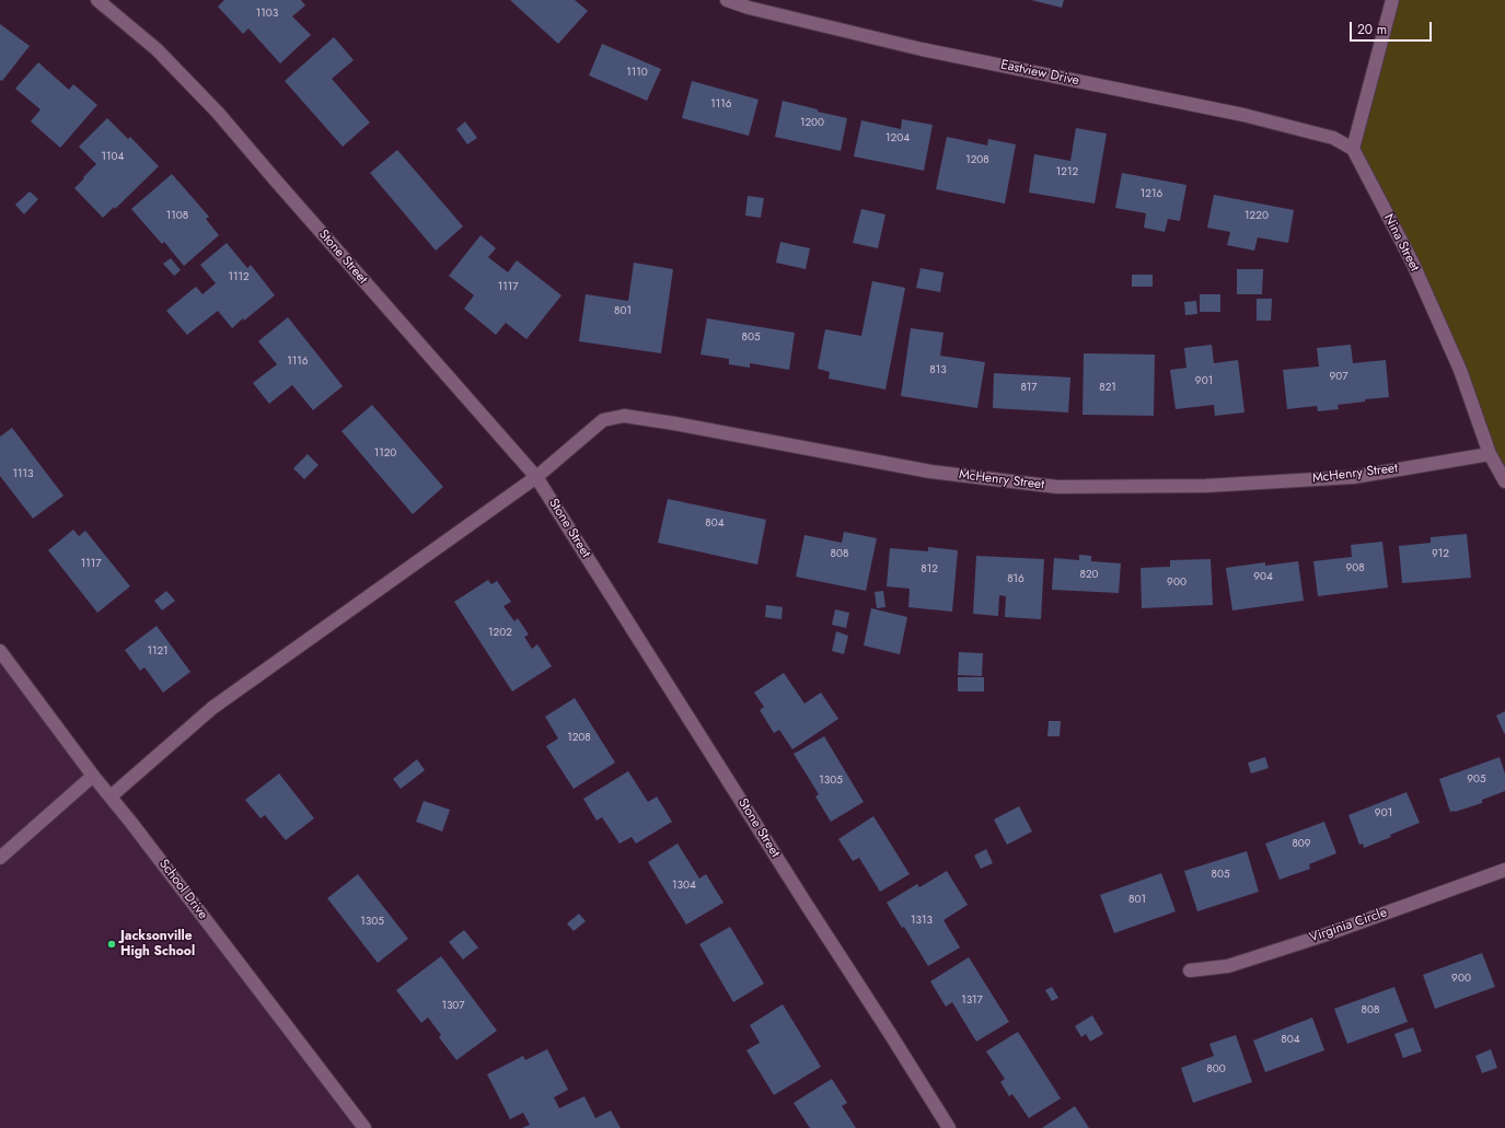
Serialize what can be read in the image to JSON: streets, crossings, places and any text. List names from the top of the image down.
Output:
{
  "streets": {
    "street": [
      "Eastview Drive",
      "Nina Street",
      "Stone Street",
      "McHenry Street",
      "School Drive",
      "Virginia Circle"
    ]
  },
  "crossings": [
    ["Eastview Drive", "Nina Street"],
    ["Nina Street", "McHenry Street"],
    ["Stone Street", "McHenry Street"],
    ["McHenry Street", "School Drive"]
  ],
  "places": ["Jacksonville High School"],
  "house_numbers": [
    "1103",
    "1110",
    "1116",
    "1200",
    "1204",
    "1104",
    "1208",
    "1212",
    "1216",
    "1108",
    "1220",
    "1112",
    "1117",
    "801",
    "805",
    "1116",
    "813",
    "907",
    "901",
    "817",
    "821",
    "1120",
    "1113",
    "804",
    "808",
    "912",
    "1117",
    "908",
    "812",
    "820",
    "904",
    "816",
    "900",
    "1202",
    "1121",
    "1208",
    "905",
    "1305",
    "901",
    "809",
    "805",
    "1304",
    "801",
    "1313",
    "1305",
    "900",
    "1317",
    "1307",
    "808",
    "804",
    "800"
  ],
  "scale_bar": "20 m"
}
